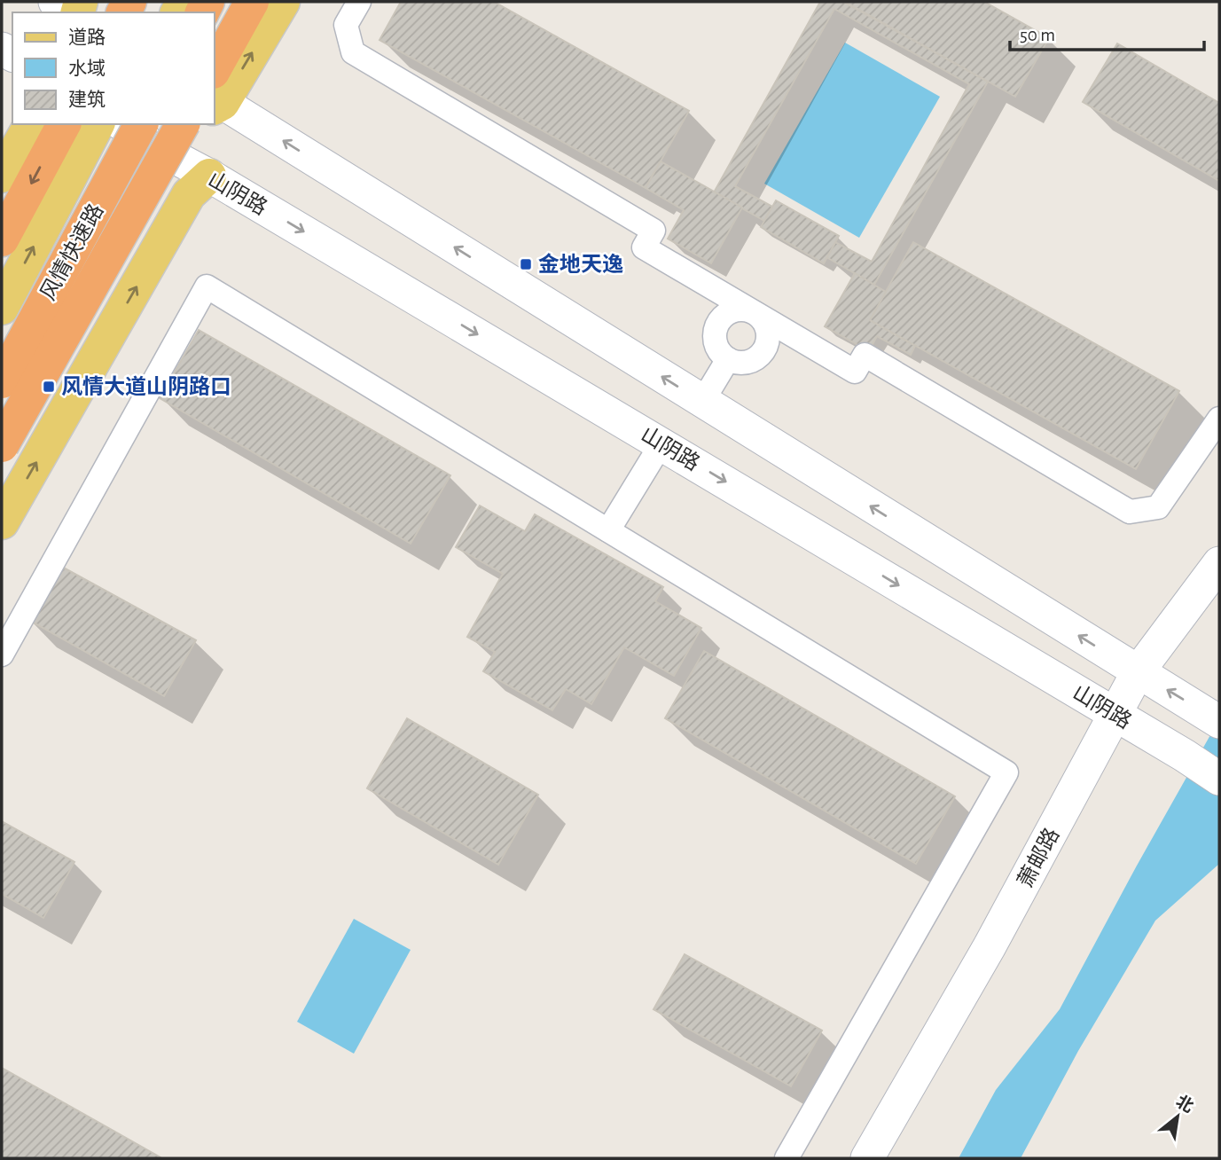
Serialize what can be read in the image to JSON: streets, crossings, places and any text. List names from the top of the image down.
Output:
{
  "streets": {
    "highway": ["风情快速路"],
    "main road": ["山阴路", "萧邮路"]
  },
  "crossings": [
    ["山阴路", "风情快速路"],
    ["山阴路", "萧邮路"]
  ],
  "places": {
    "transit": ["金地天逸", "风情大道山阴路口"]
  },
  "legend": ["道路", "水域", "建筑"],
  "scale_bar": "50 m",
  "north": "top right"
}
